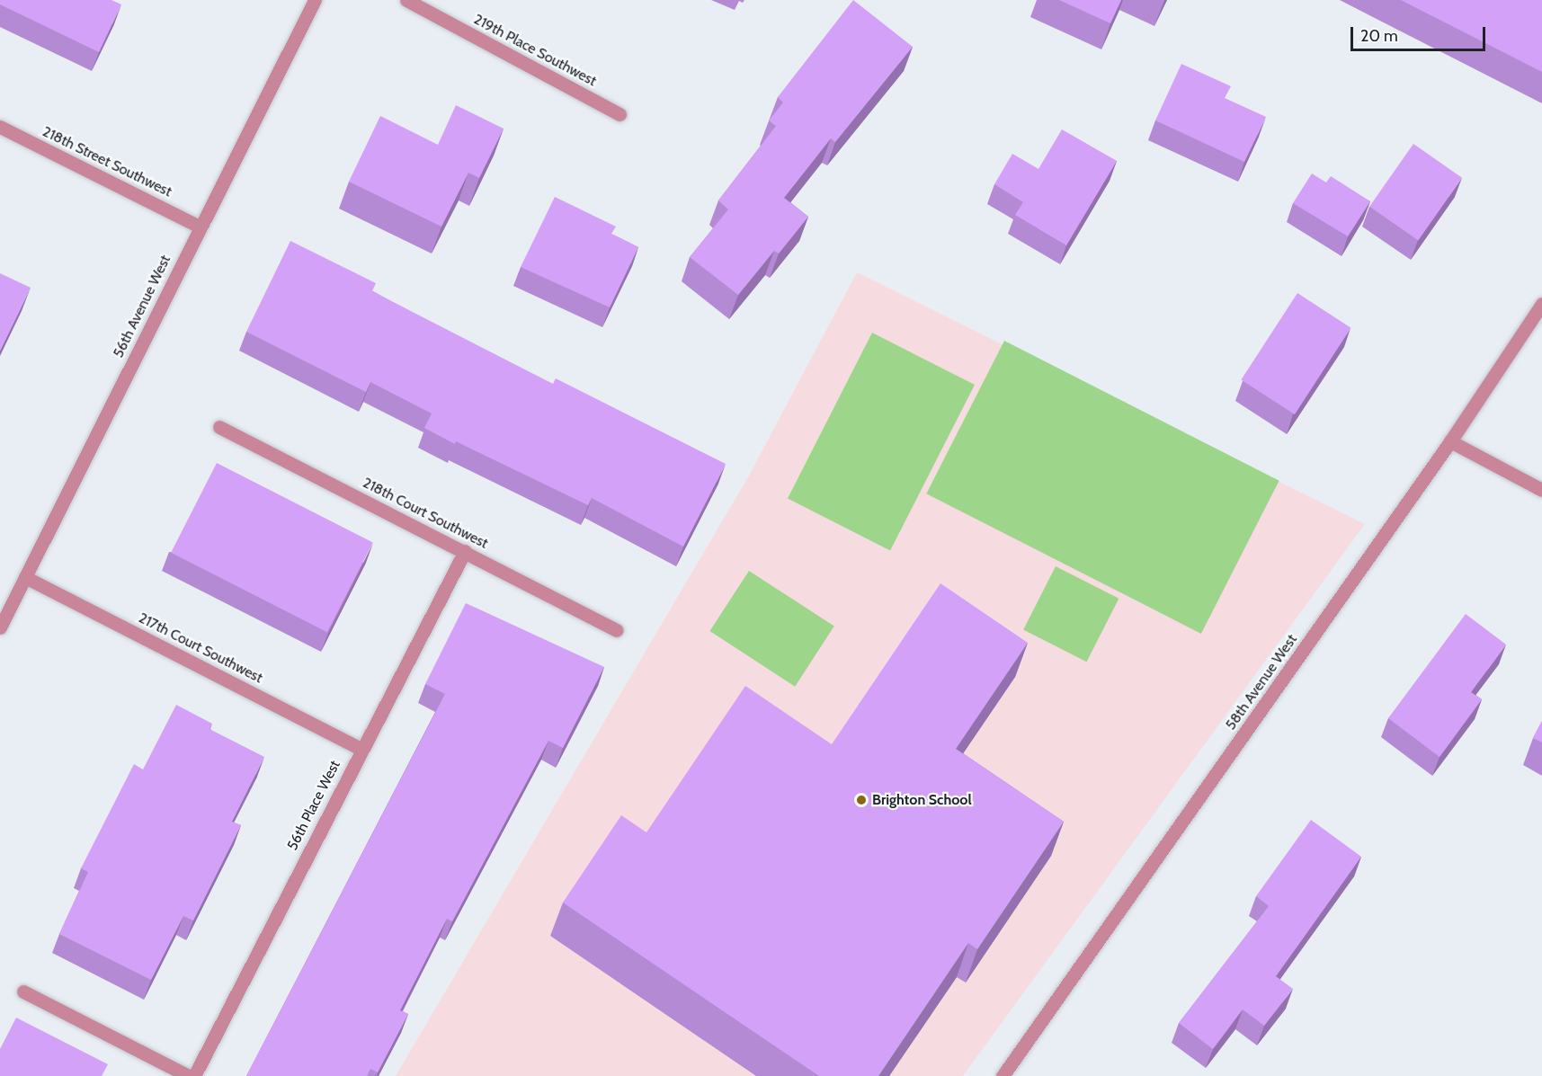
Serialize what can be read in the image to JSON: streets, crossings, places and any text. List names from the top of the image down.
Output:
{
  "streets": {
    "street": [
      "219th Place Southwest",
      "218th Street Southwest",
      "56th Avenue West",
      "218th Court Southwest",
      "217th Court Southwest",
      "58th Avenue West",
      "56th Place West"
    ]
  },
  "crossings": [
    ["218th Street Southwest", "56th Avenue West"],
    ["56th Avenue West", "217th Court Southwest"],
    ["218th Court Southwest", "56th Place West"],
    ["217th Court Southwest", "56th Place West"]
  ],
  "places": ["Brighton School"],
  "scale_bar": "20 m"
}
